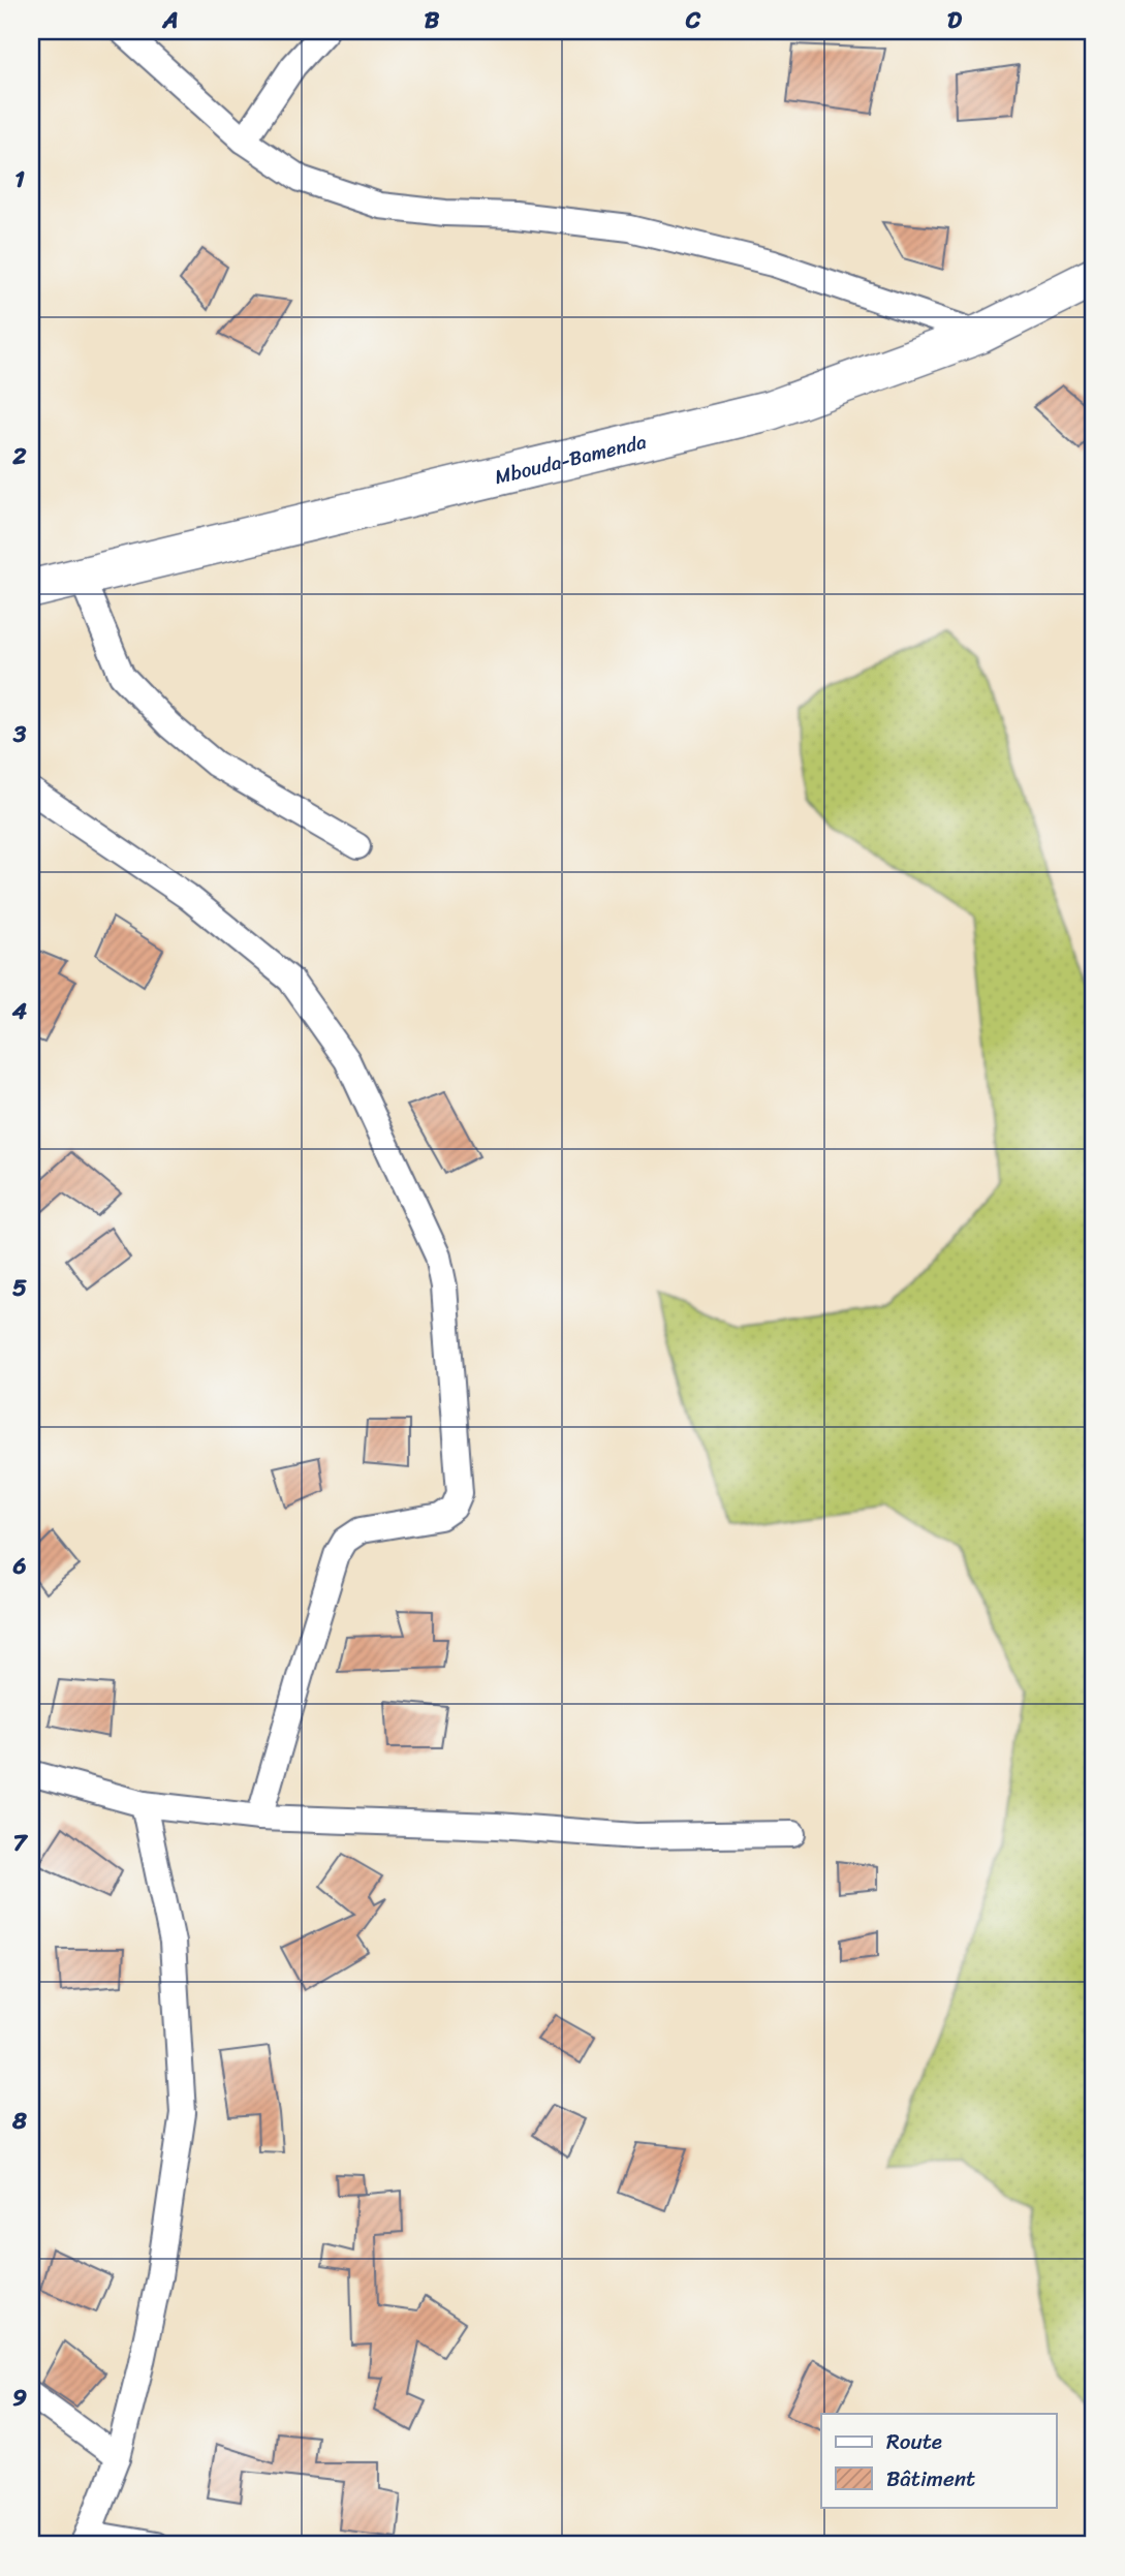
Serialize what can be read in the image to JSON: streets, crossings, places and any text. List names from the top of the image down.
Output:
{
  "streets": {
    "highway": ["Mbouda-Bamenda"]
  },
  "legend": ["Route", "Bâtiment"],
  "grid": {
    "columns": [
      "A",
      "B",
      "C",
      "D"
    ],
    "rows": [
      "1",
      "2",
      "3",
      "4",
      "5",
      "6",
      "7",
      "8",
      "9"
    ]
  }
}
